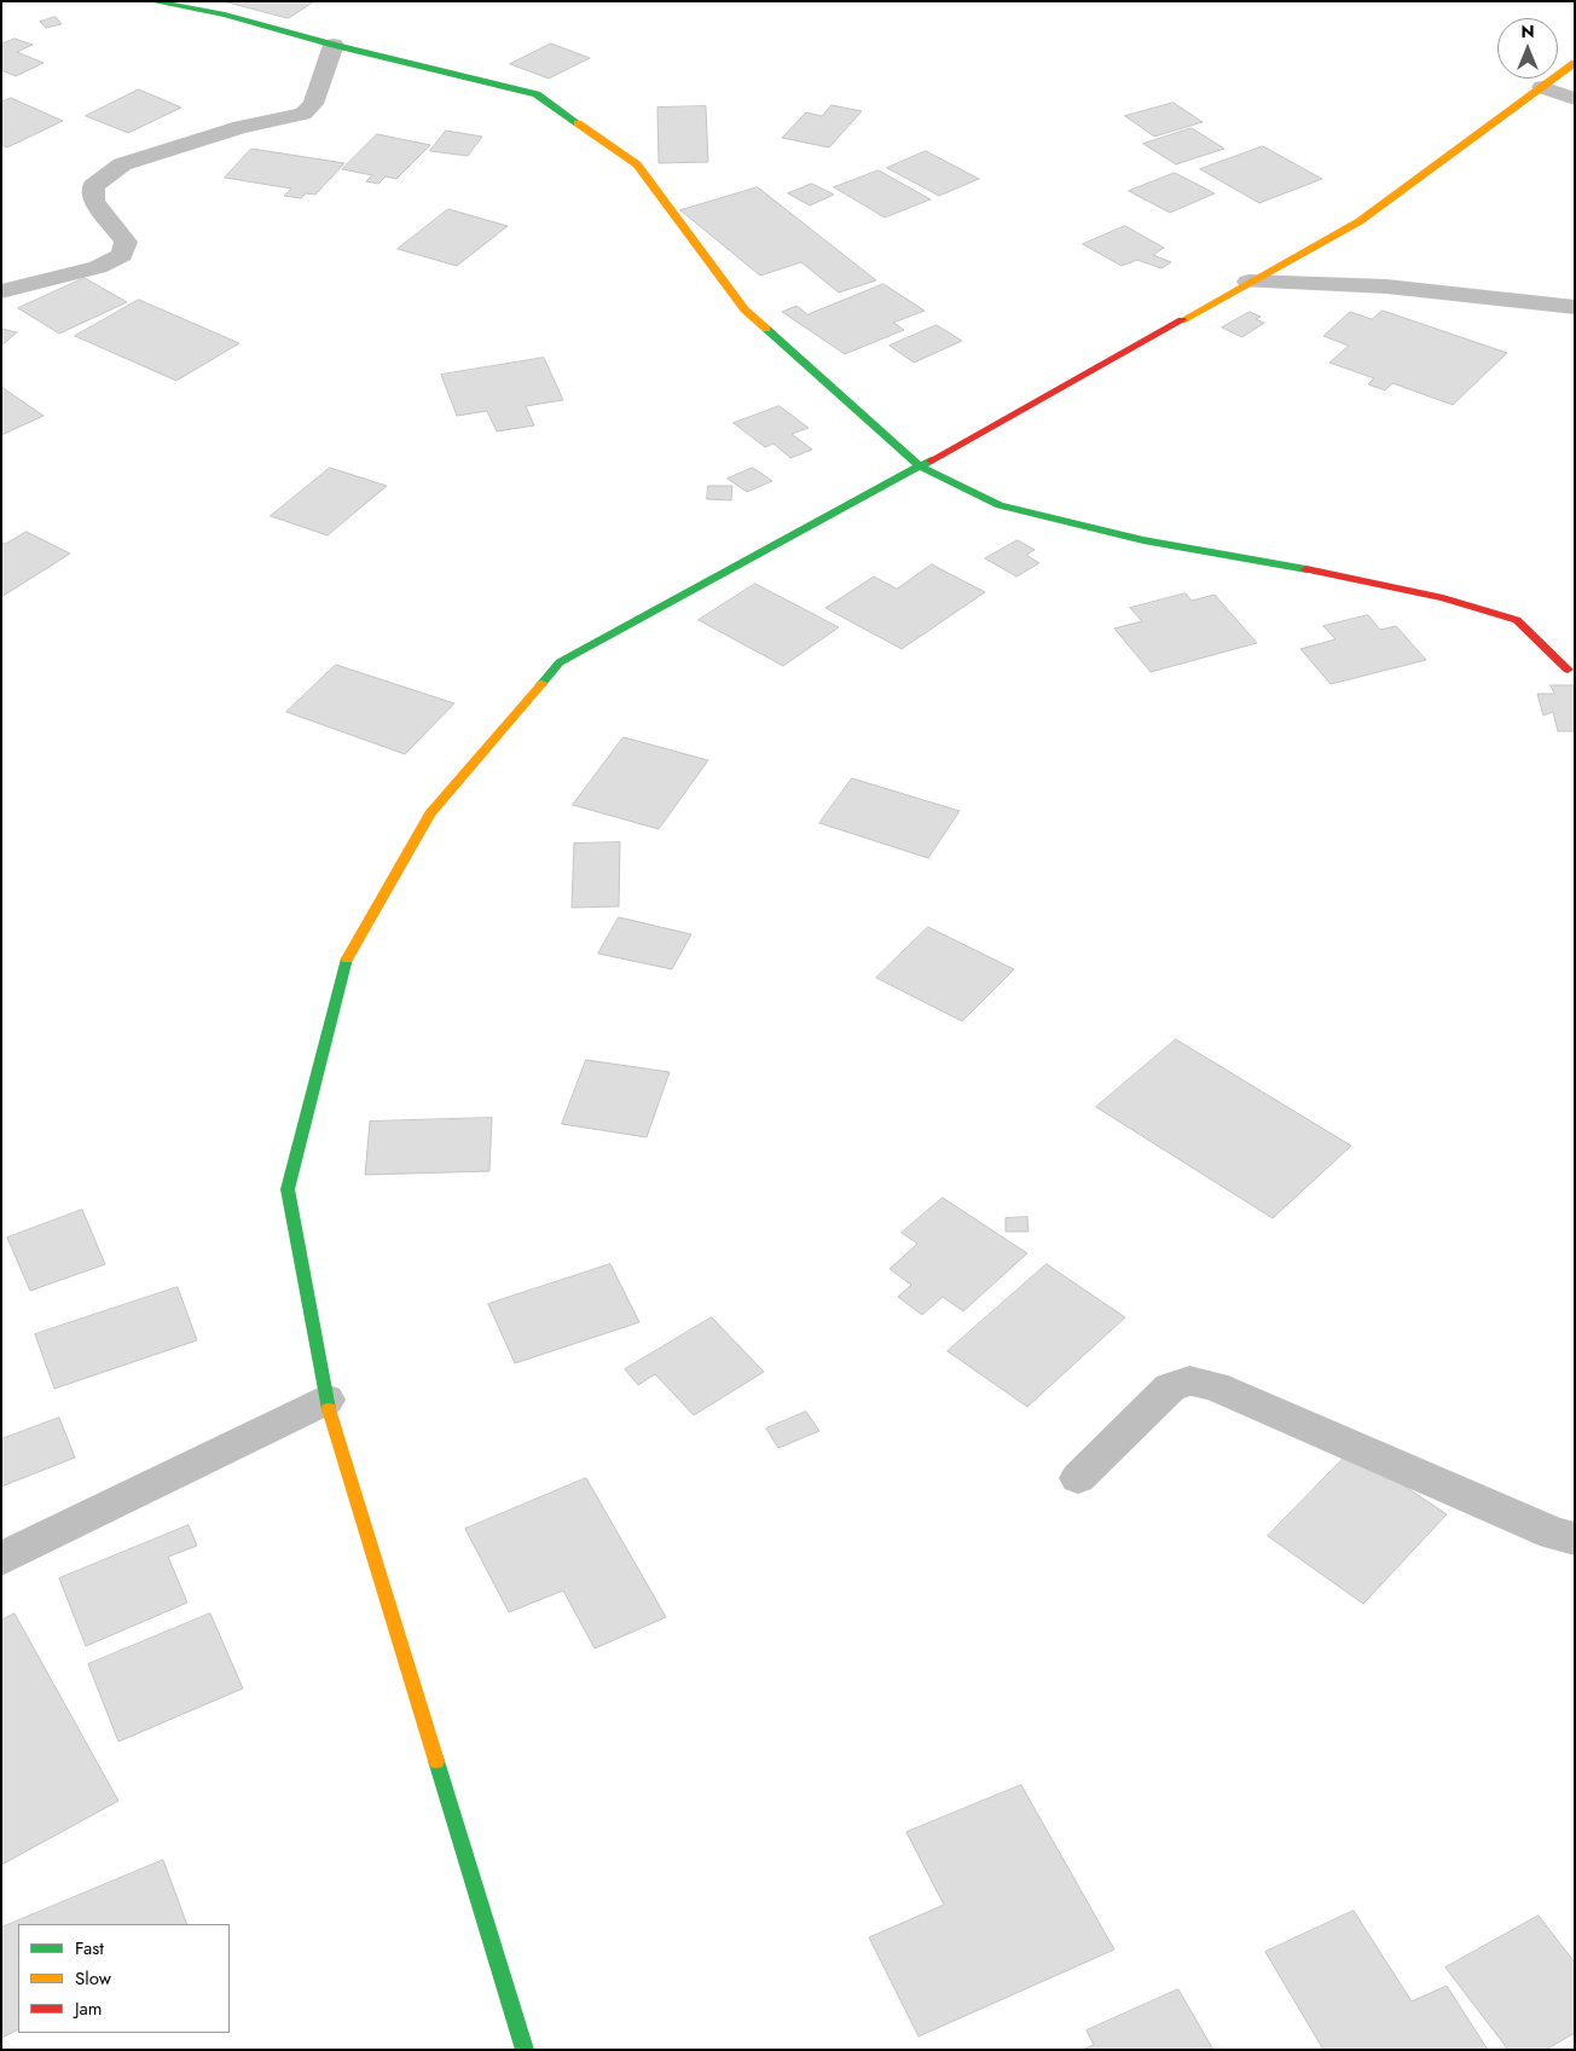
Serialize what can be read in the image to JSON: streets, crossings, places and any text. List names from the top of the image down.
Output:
{
  "legend": ["Fast", "Slow", "Jam"],
  "north": "top"
}
